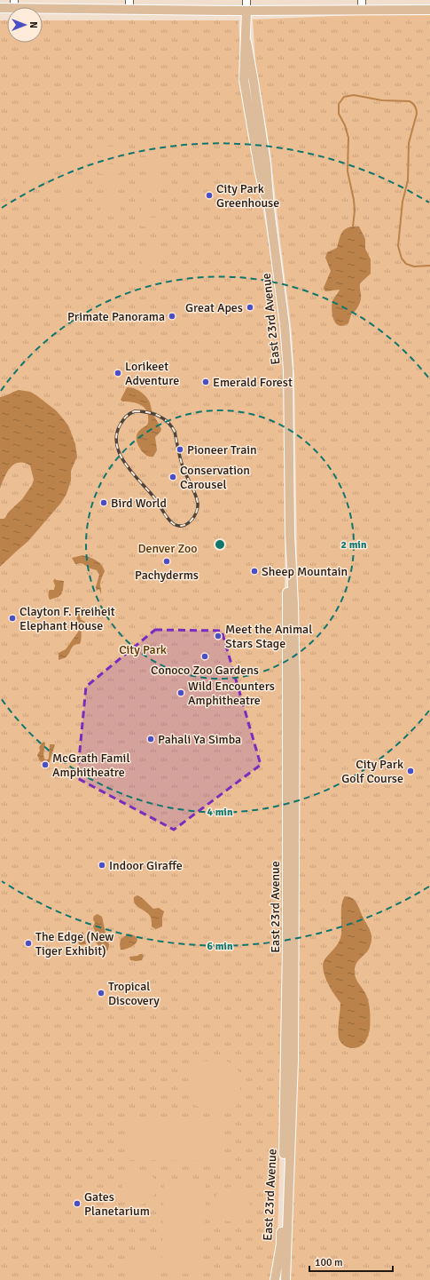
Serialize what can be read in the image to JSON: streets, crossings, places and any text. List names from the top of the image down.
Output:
{
  "streets": {
    "main road": ["East 23rd Avenue"]
  },
  "parks": ["Denver Zoo", "City Park"],
  "places": [
    "City Park Greenhouse",
    "Great Apes",
    "Primate Panorama",
    "Lorikeet Adventure",
    "Emerald Forest",
    "Pioneer Train",
    "Conservation Carousel",
    "Bird World",
    "Pachyderms",
    "Sheep Mountain",
    "Clayton F. Freiheit Elephant House",
    "Meet the Animal Stars Stage",
    "Conoco Zoo Gardens",
    "Wild Encounters Amphitheatre",
    "Pahali Ya Simba",
    "McGrath Famil Amphitheatre",
    "City Park Golf Course",
    "Indoor Giraffe",
    "The Edge (New Tiger Exhibit)",
    "Tropical Discovery",
    "Gates Planetarium"
  ],
  "scale_bar": "100 m",
  "north": "right",
  "rings": ["2 min", "4 min", "6 min"]
}
